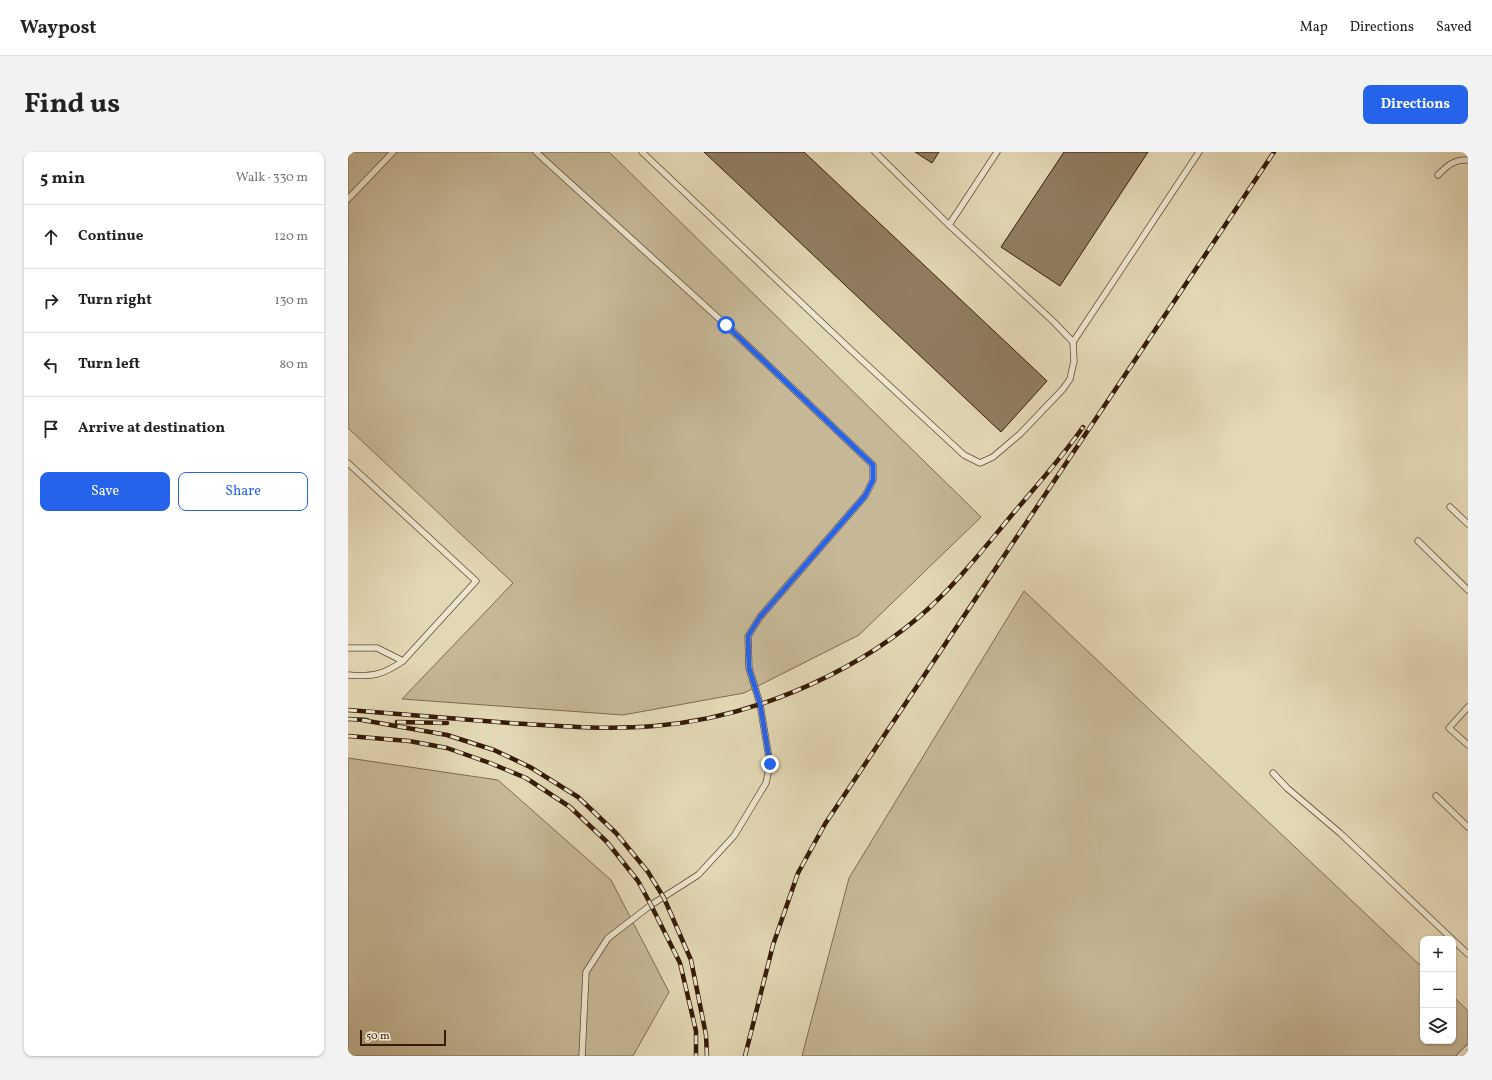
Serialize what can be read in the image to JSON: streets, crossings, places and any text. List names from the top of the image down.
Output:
{
  "scale_bar": "50 m",
  "page": {
    "header": "Waypost",
    "nav": ["Map", "Directions", "Saved"],
    "title": "Find us",
    "buttons": [
      "Directions",
      ["Save", "Share"]
    ],
    "heading": ["5 min", "Walk · 330 m"],
    "list": [
      ["Continue", "120 m"],
      ["Turn right", "130 m"],
      ["Turn left", "80 m"],
      "Arrive at destination"
    ],
    "map_buttons": ["+", "−"],
    "scale": "50 m"
  }
}
